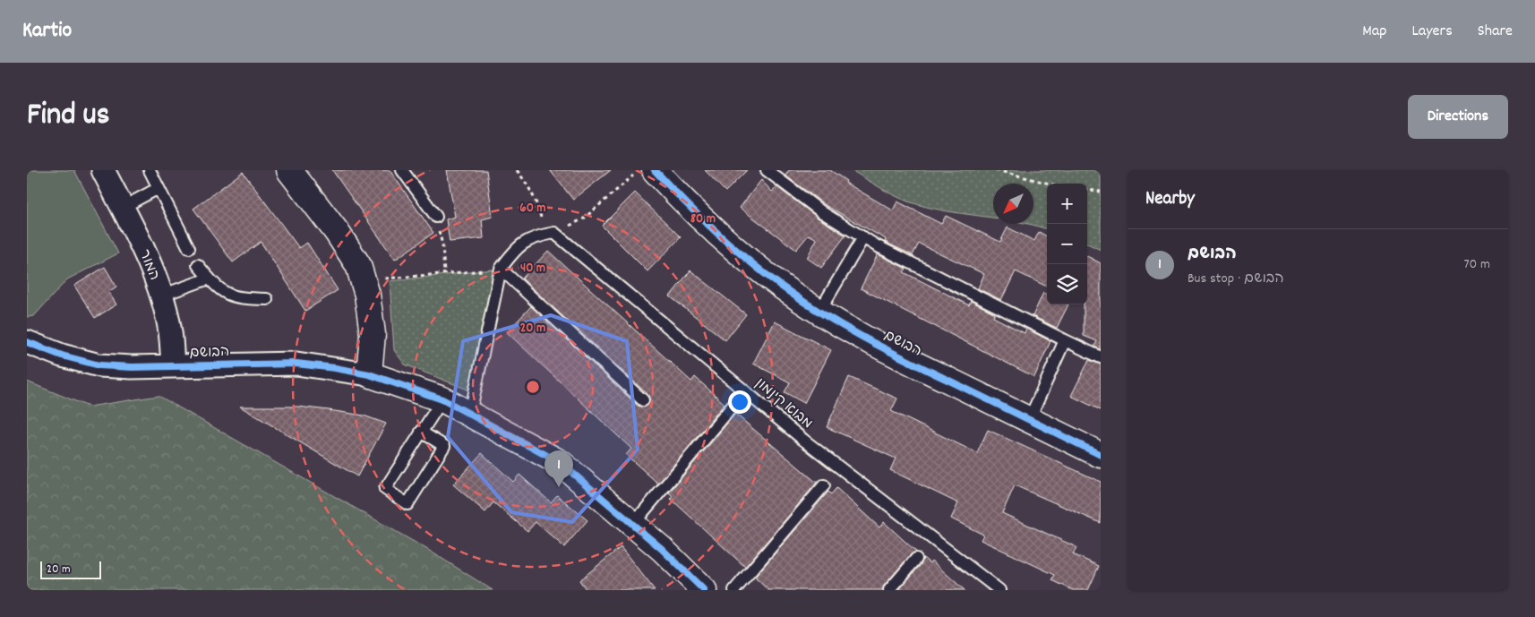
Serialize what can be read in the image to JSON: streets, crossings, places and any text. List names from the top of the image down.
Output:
{
  "streets": {
    "street": ["המור", "הבושם"],
    "lane": ["מבוא קינמון"]
  },
  "crossings": [
    ["המור", "הבושם"]
  ],
  "scale_bar": "20 m",
  "north": "bottom left",
  "page": {
    "header": "Kartio",
    "nav": ["Map", "Layers", "Share"],
    "title": "Find us",
    "buttons": "Directions",
    "heading": "Nearby",
    "map_buttons": ["+", "−"],
    "list": [
      {
        "mark": "1",
        "name": "הבושם",
        "note": "Bus stop · הבושם",
        "value": "70 m"
      }
    ],
    "pins": "1",
    "scale": "20 m"
  },
  "rings": [
    "60 m",
    "80 m",
    "40 m",
    "20 m"
  ]
}
